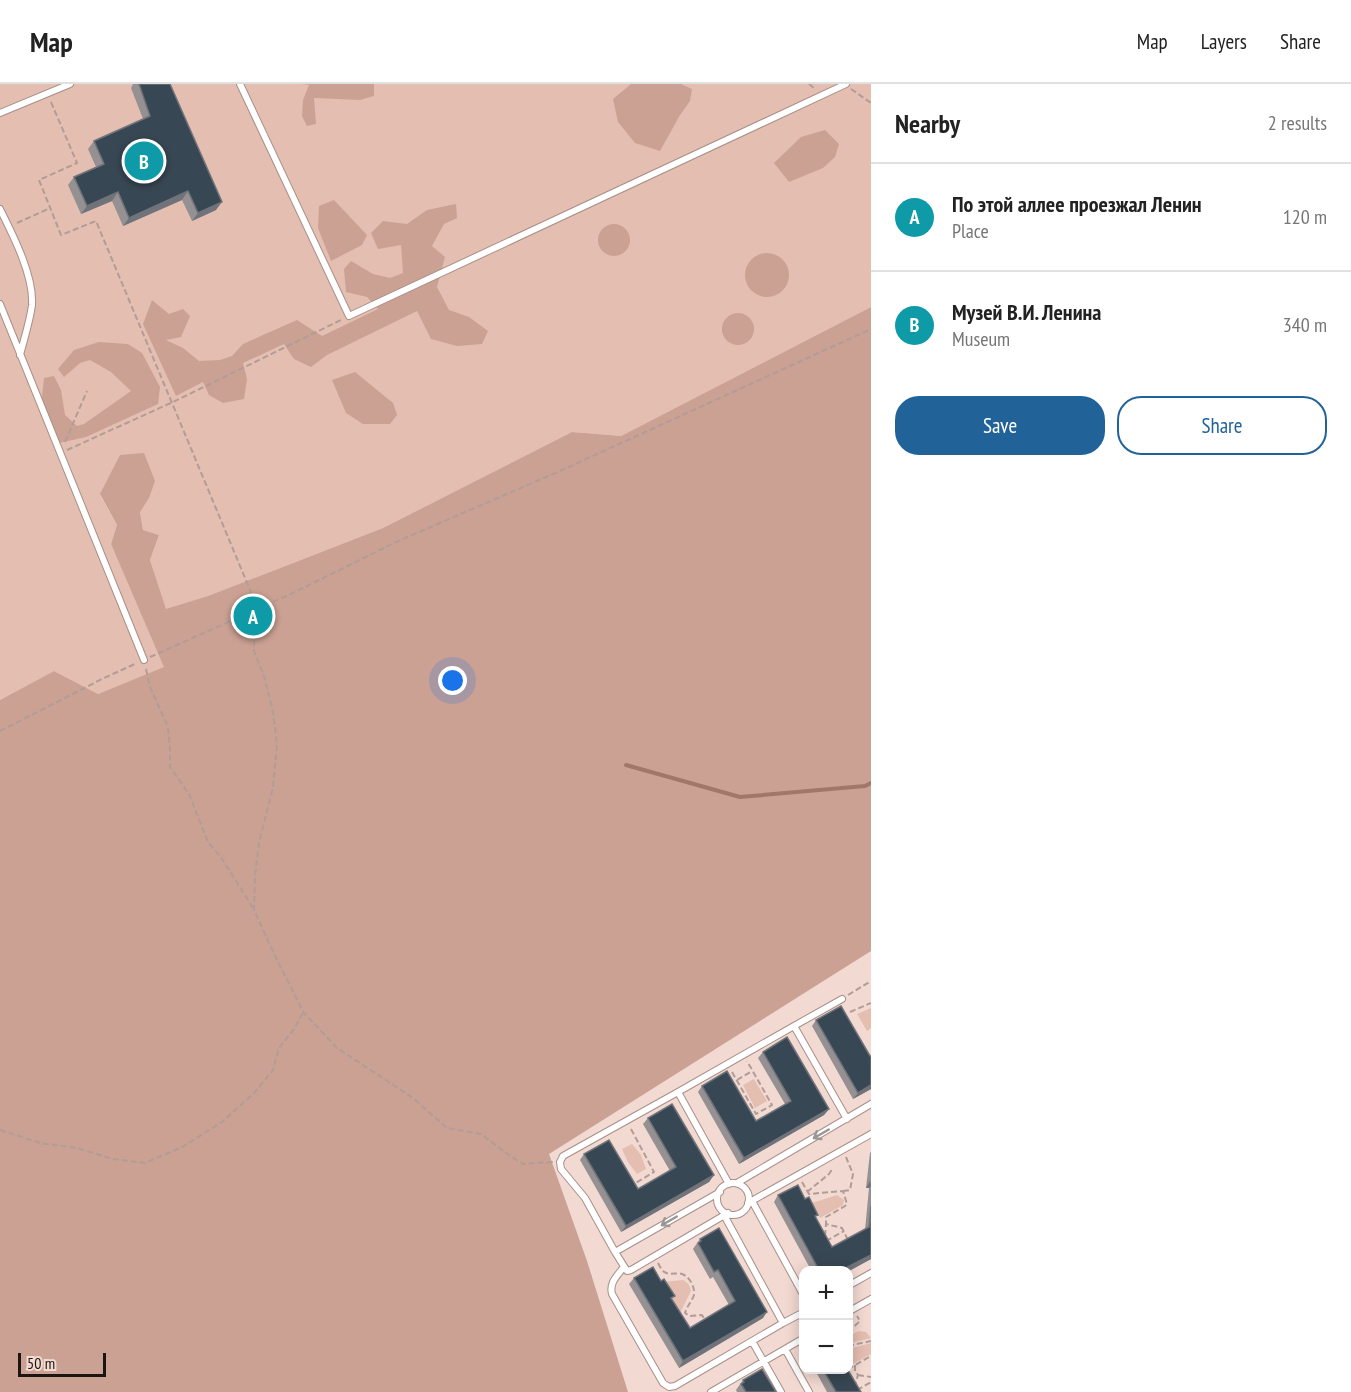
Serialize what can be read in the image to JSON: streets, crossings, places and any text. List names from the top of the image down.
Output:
{
  "scale_bar": "50 m",
  "page": {
    "header": "Map",
    "nav": ["Map", "Layers", "Share"],
    "heading": ["Nearby", "2 results"],
    "pins": ["B", "A"],
    "list": [
      {
        "mark": "A",
        "name": "По этой аллее проезжал Ленин",
        "note": "Place",
        "value": "120 m"
      },
      {
        "mark": "B",
        "name": "Музей В.И. Ленина",
        "note": "Museum",
        "value": "340 m"
      }
    ],
    "buttons": ["Save", "Share"],
    "map_buttons": ["+", "−"],
    "scale": "50 m"
  }
}
